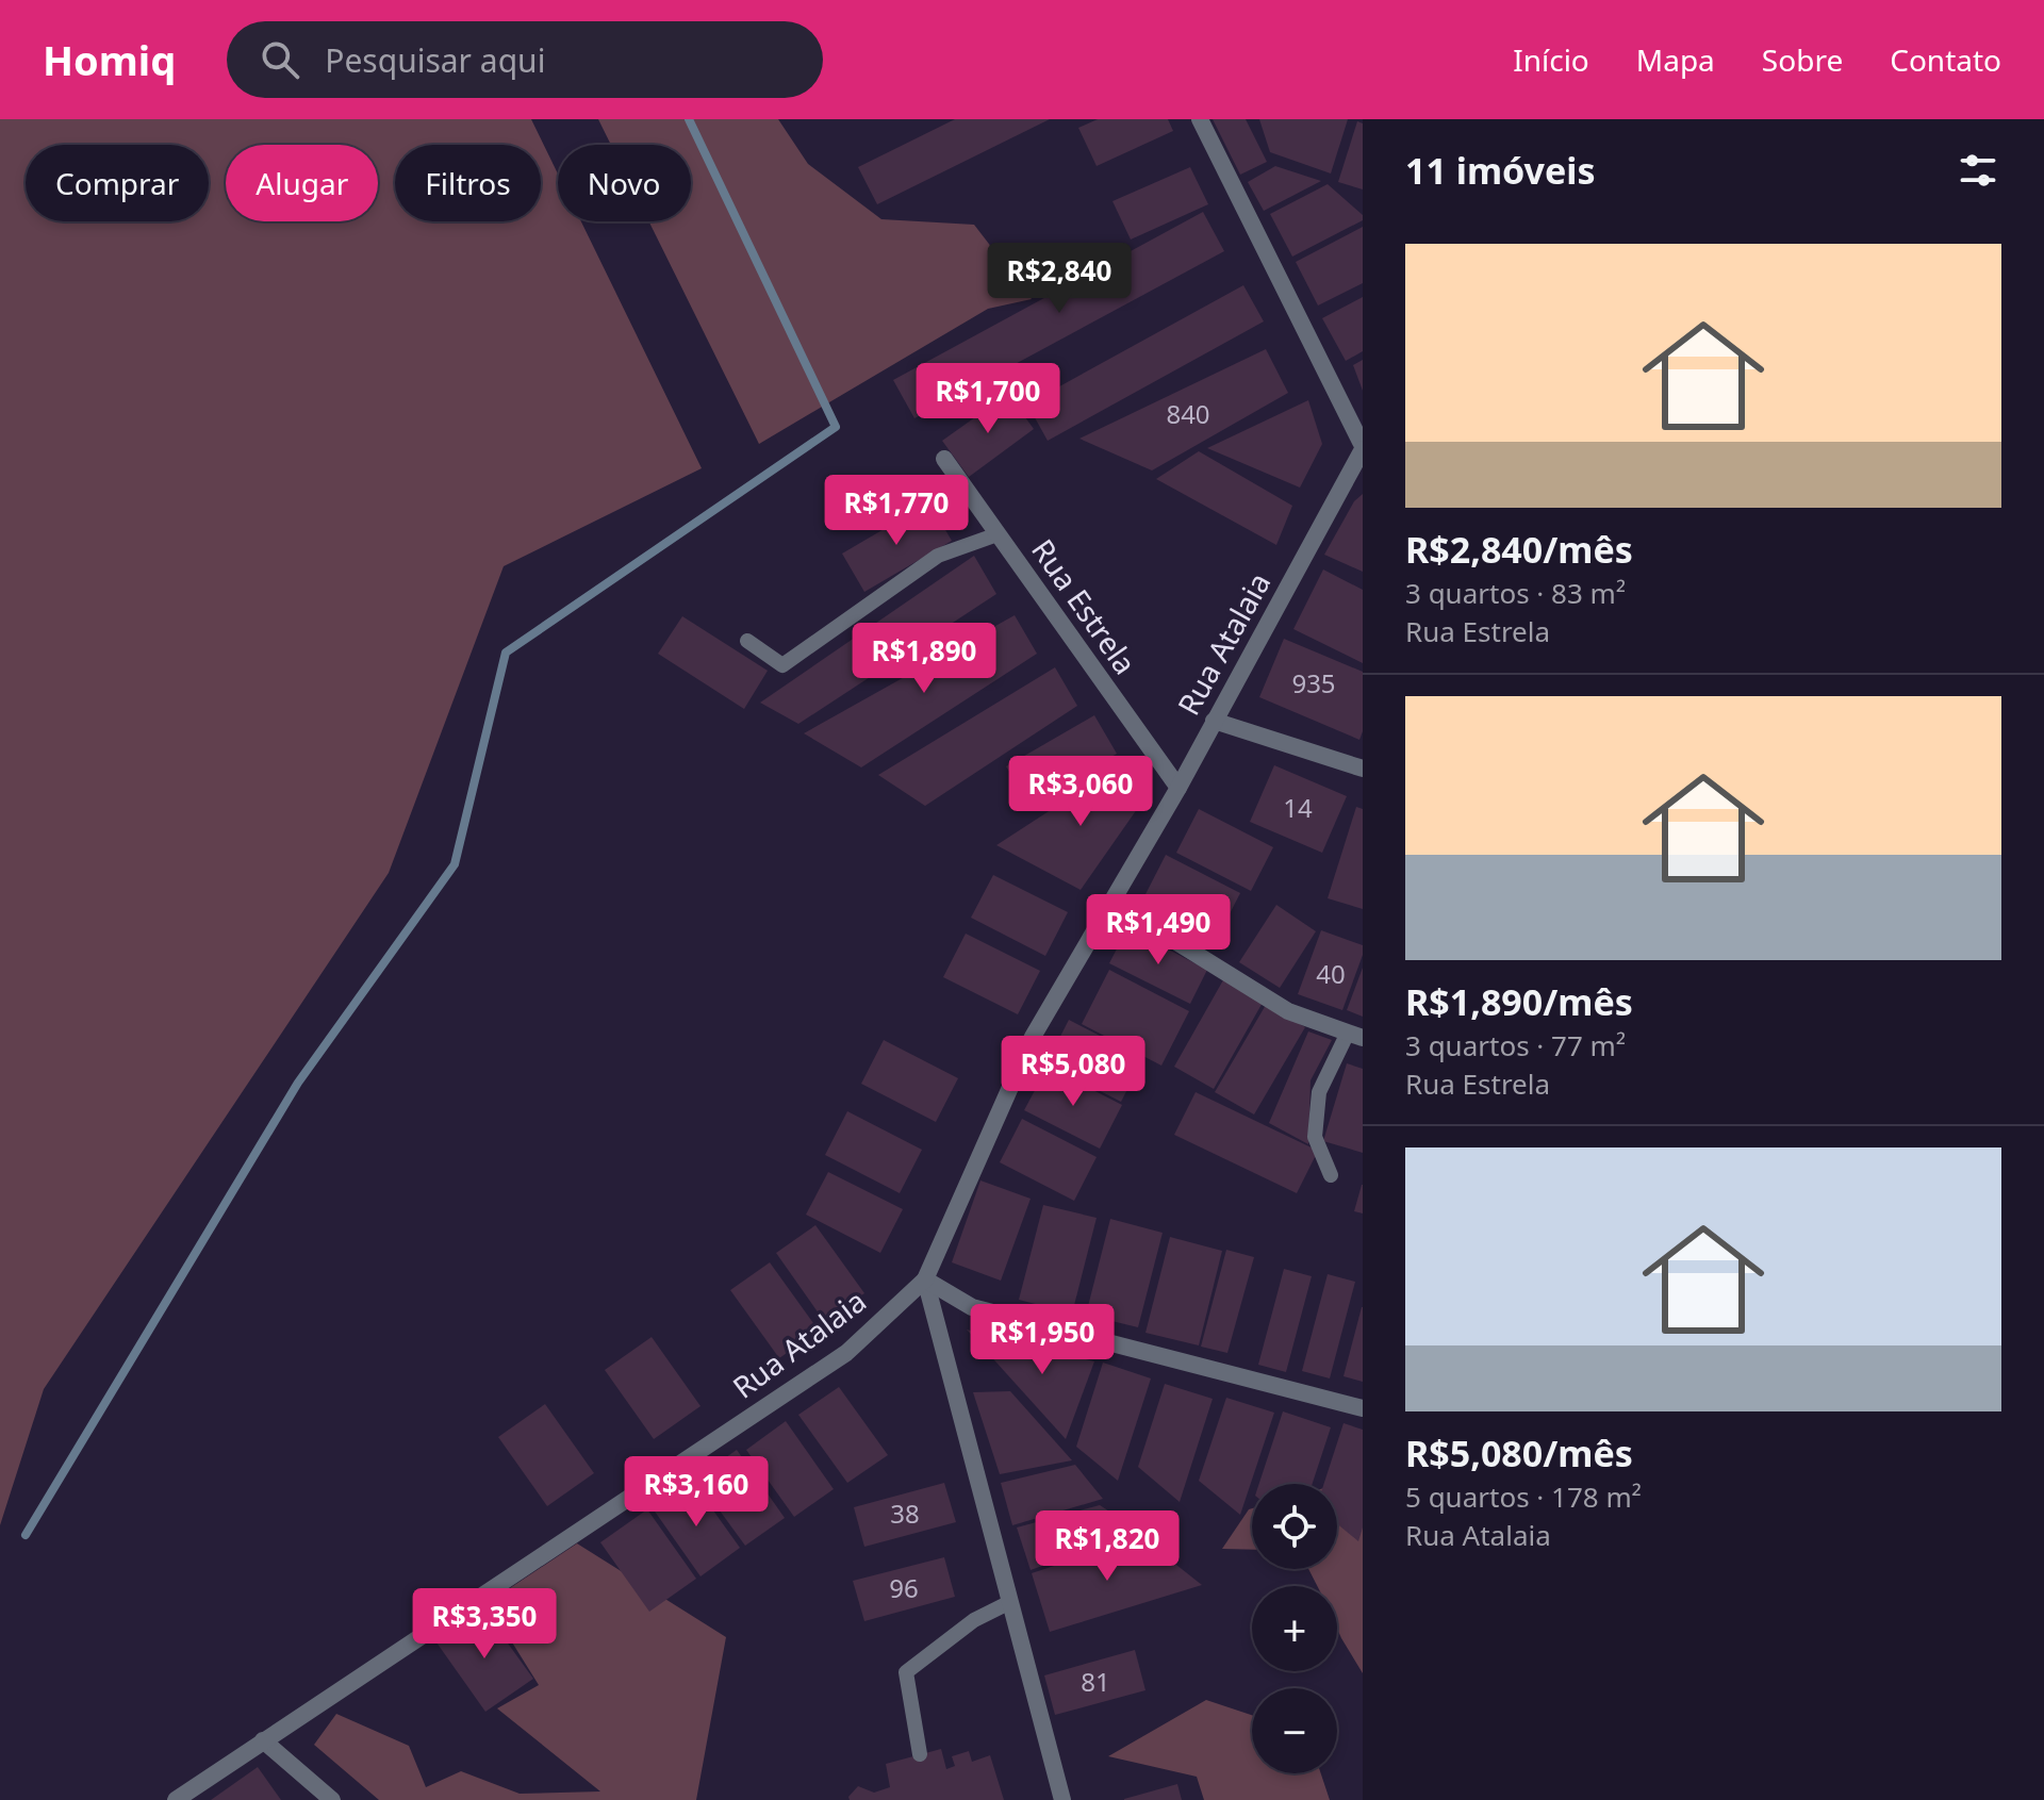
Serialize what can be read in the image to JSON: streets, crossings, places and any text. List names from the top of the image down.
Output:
{
  "streets": {
    "street": ["Rua Estrela", "Rua Atalaia"]
  },
  "crossings": [
    ["Rua Estrela", "Rua Atalaia"]
  ],
  "house_numbers": [
    "840",
    "935",
    "14",
    "40",
    "38",
    "96",
    "81"
  ],
  "page": {
    "header": "Homiq",
    "search": "Pesquisar aqui",
    "nav": [
      "Início",
      "Mapa",
      "Sobre",
      "Contato"
    ],
    "heading": "11 imóveis",
    "chip": [
      "Comprar",
      "Alugar",
      "Filtros",
      "Novo"
    ],
    "list": [
      {
        "name": "R$2,840/mês",
        "note": "3 quartos · 83 m² · Rua Estrela"
      },
      {
        "name": "R$1,890/mês",
        "note": "3 quartos · 77 m² · Rua Estrela"
      },
      {
        "name": "R$5,080/mês",
        "note": "5 quartos · 178 m² · Rua Atalaia"
      }
    ],
    "price": [
      "R$2,840",
      "R$1,700",
      "R$1,770",
      "R$1,890",
      "R$3,060",
      "R$1,490",
      "R$5,080",
      "R$1,950",
      "R$3,160",
      "R$1,820",
      "R$3,350"
    ],
    "map_buttons": ["+", "−"]
  }
}
